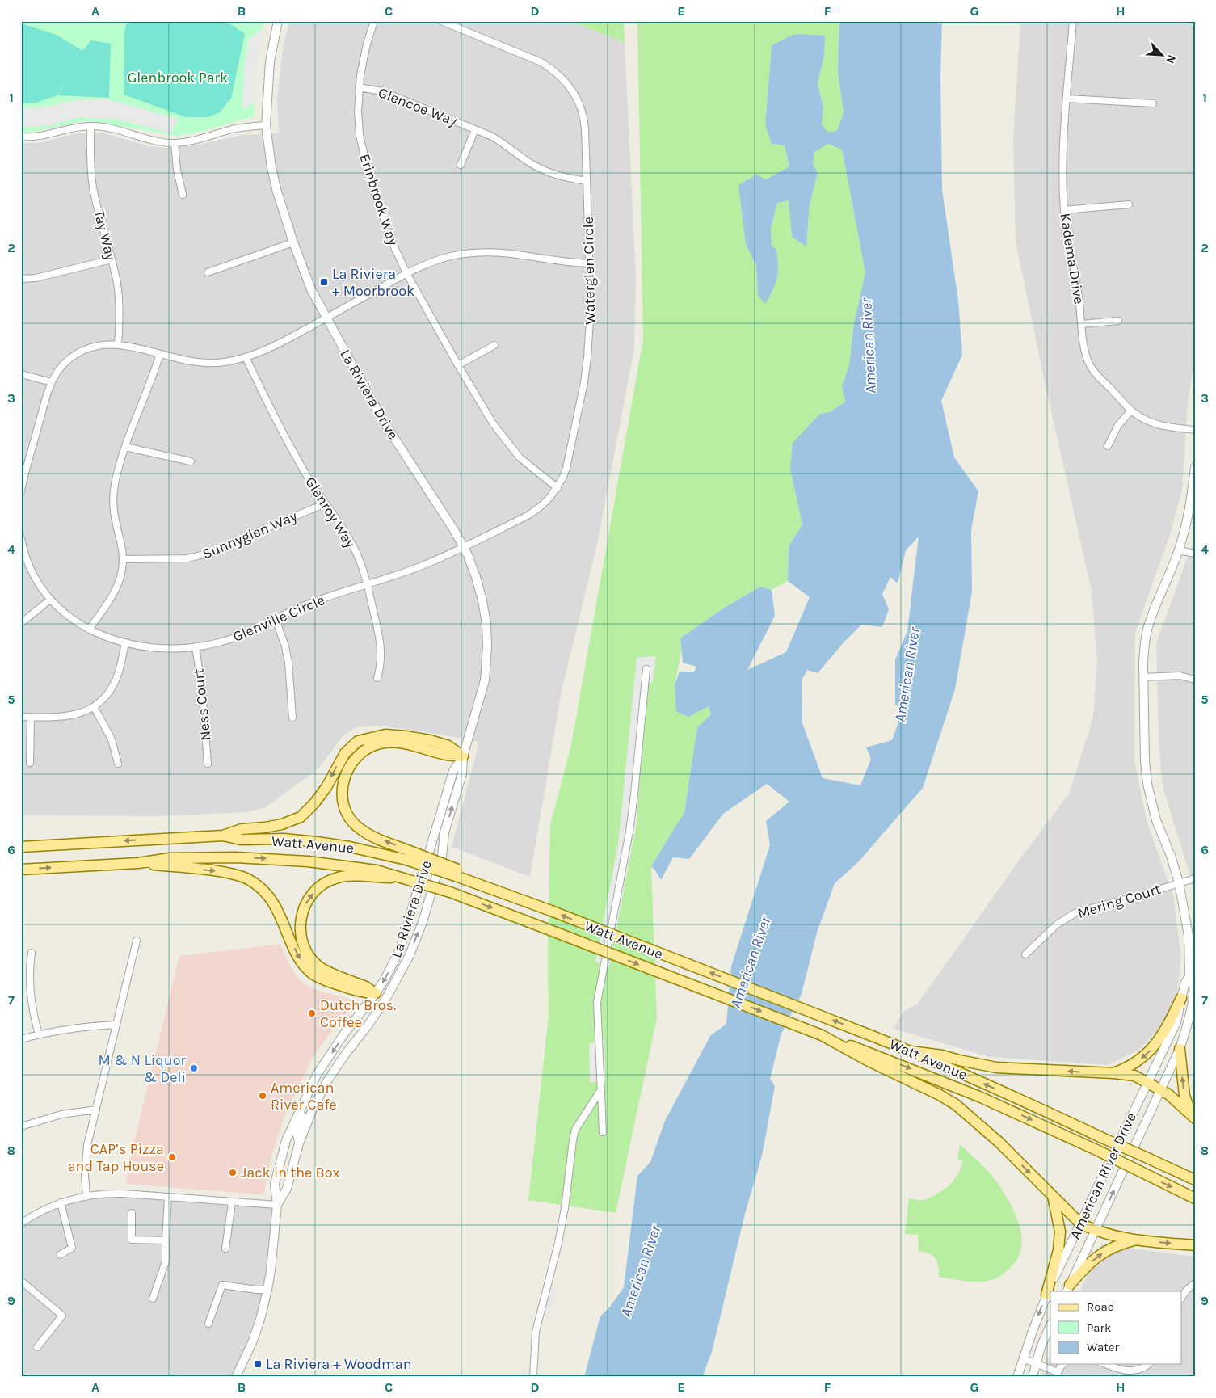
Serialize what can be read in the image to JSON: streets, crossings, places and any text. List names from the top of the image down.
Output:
{
  "streets": {
    "main road": ["Watt Avenue"],
    "street": [
      "Glencoe Way",
      "Erinbrook Way",
      "Tay Way",
      "Kadema Drive",
      "Waterglen Circle",
      "La Riviera Drive",
      "Glenroy Way",
      "Sunnyglen Way",
      "Glenville Circle",
      "Ness Court",
      "Mering Court",
      "American River Drive"
    ]
  },
  "crossings": [
    ["Glencoe Way", "Erinbrook Way"],
    ["Glencoe Way", "Waterglen Circle"],
    ["Erinbrook Way", "Waterglen Circle"],
    ["Waterglen Circle", "La Riviera Drive"],
    ["Waterglen Circle", "Glenville Circle"],
    ["La Riviera Drive", "Glenville Circle"],
    ["Glenroy Way", "Sunnyglen Way"],
    ["Glenroy Way", "Glenville Circle"],
    ["Glenville Circle", "Ness Court"],
    ["Mering Court", "American River Drive"]
  ],
  "water": ["American River"],
  "parks": ["Glenbrook Park"],
  "places": {
    "transit": ["La Riviera + Moorbrook", "La Riviera + Woodman"],
    "other": [
      "Dutch Bros. Coffee",
      "M & N Liquor & Deli",
      "American River Cafe",
      "CAP’s Pizza and Tap House",
      "Jack in the Box"
    ]
  },
  "legend": ["Road", "Park", "Water"],
  "north": "bottom right",
  "grid": {
    "columns": [
      "A",
      "B",
      "C",
      "D",
      "E",
      "F",
      "G",
      "H"
    ],
    "rows": [
      "1",
      "2",
      "3",
      "4",
      "5",
      "6",
      "7",
      "8",
      "9"
    ]
  }
}
